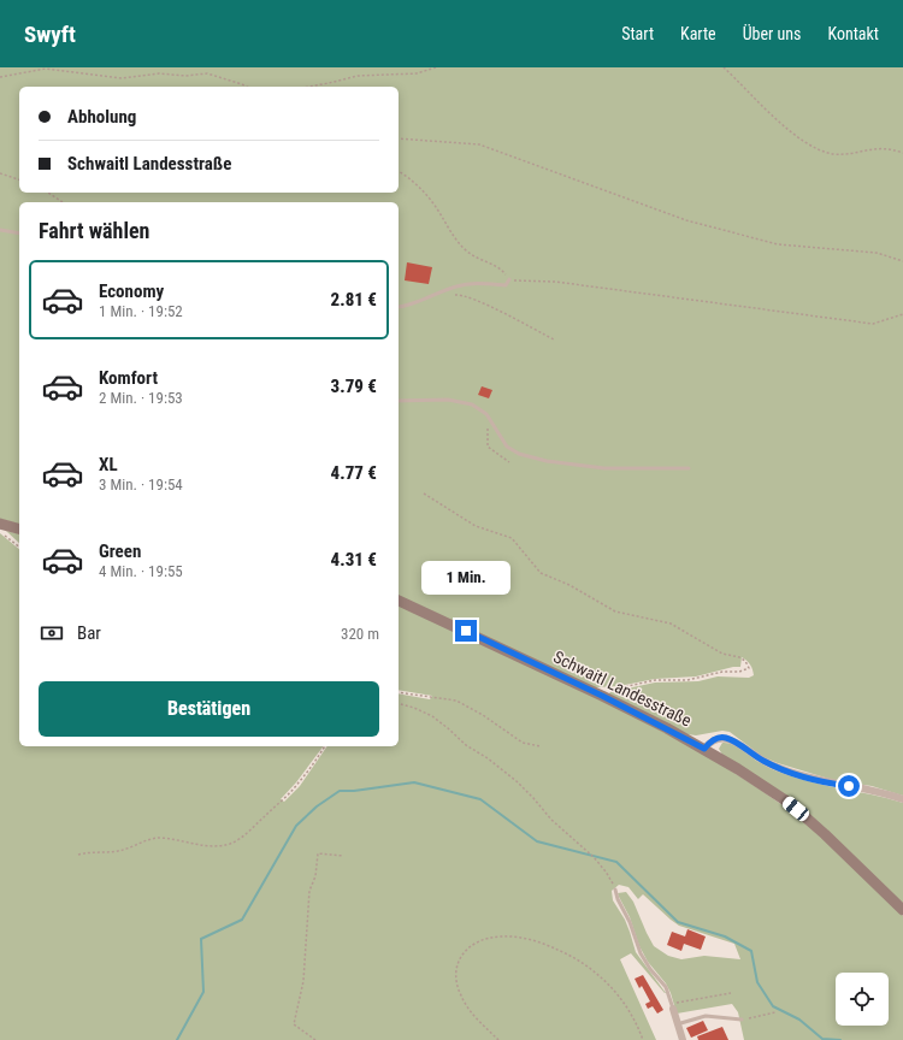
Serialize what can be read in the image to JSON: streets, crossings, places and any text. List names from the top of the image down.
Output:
{
  "streets": {
    "street": ["Schwaitl Landesstraße"]
  },
  "page": {
    "header": "Swyft",
    "nav": [
      "Start",
      "Karte",
      "Über uns",
      "Kontakt"
    ],
    "banner": ["Abholung", "Schwaitl Landesstraße"],
    "heading": "Fahrt wählen",
    "list": [
      {
        "name": "Economy",
        "note": "1 Min. · 19:52",
        "value": "2.81 €"
      },
      {
        "name": "Komfort",
        "note": "2 Min. · 19:53",
        "value": "3.79 €"
      },
      {
        "name": "XL",
        "note": "3 Min. · 19:54",
        "value": "4.77 €"
      },
      {
        "name": "Green",
        "note": "4 Min. · 19:55",
        "value": "4.31 €"
      }
    ],
    "bubble": "1 Min.",
    "pay": ["Bar", "320 m"],
    "buttons": "Bestätigen"
  }
}
